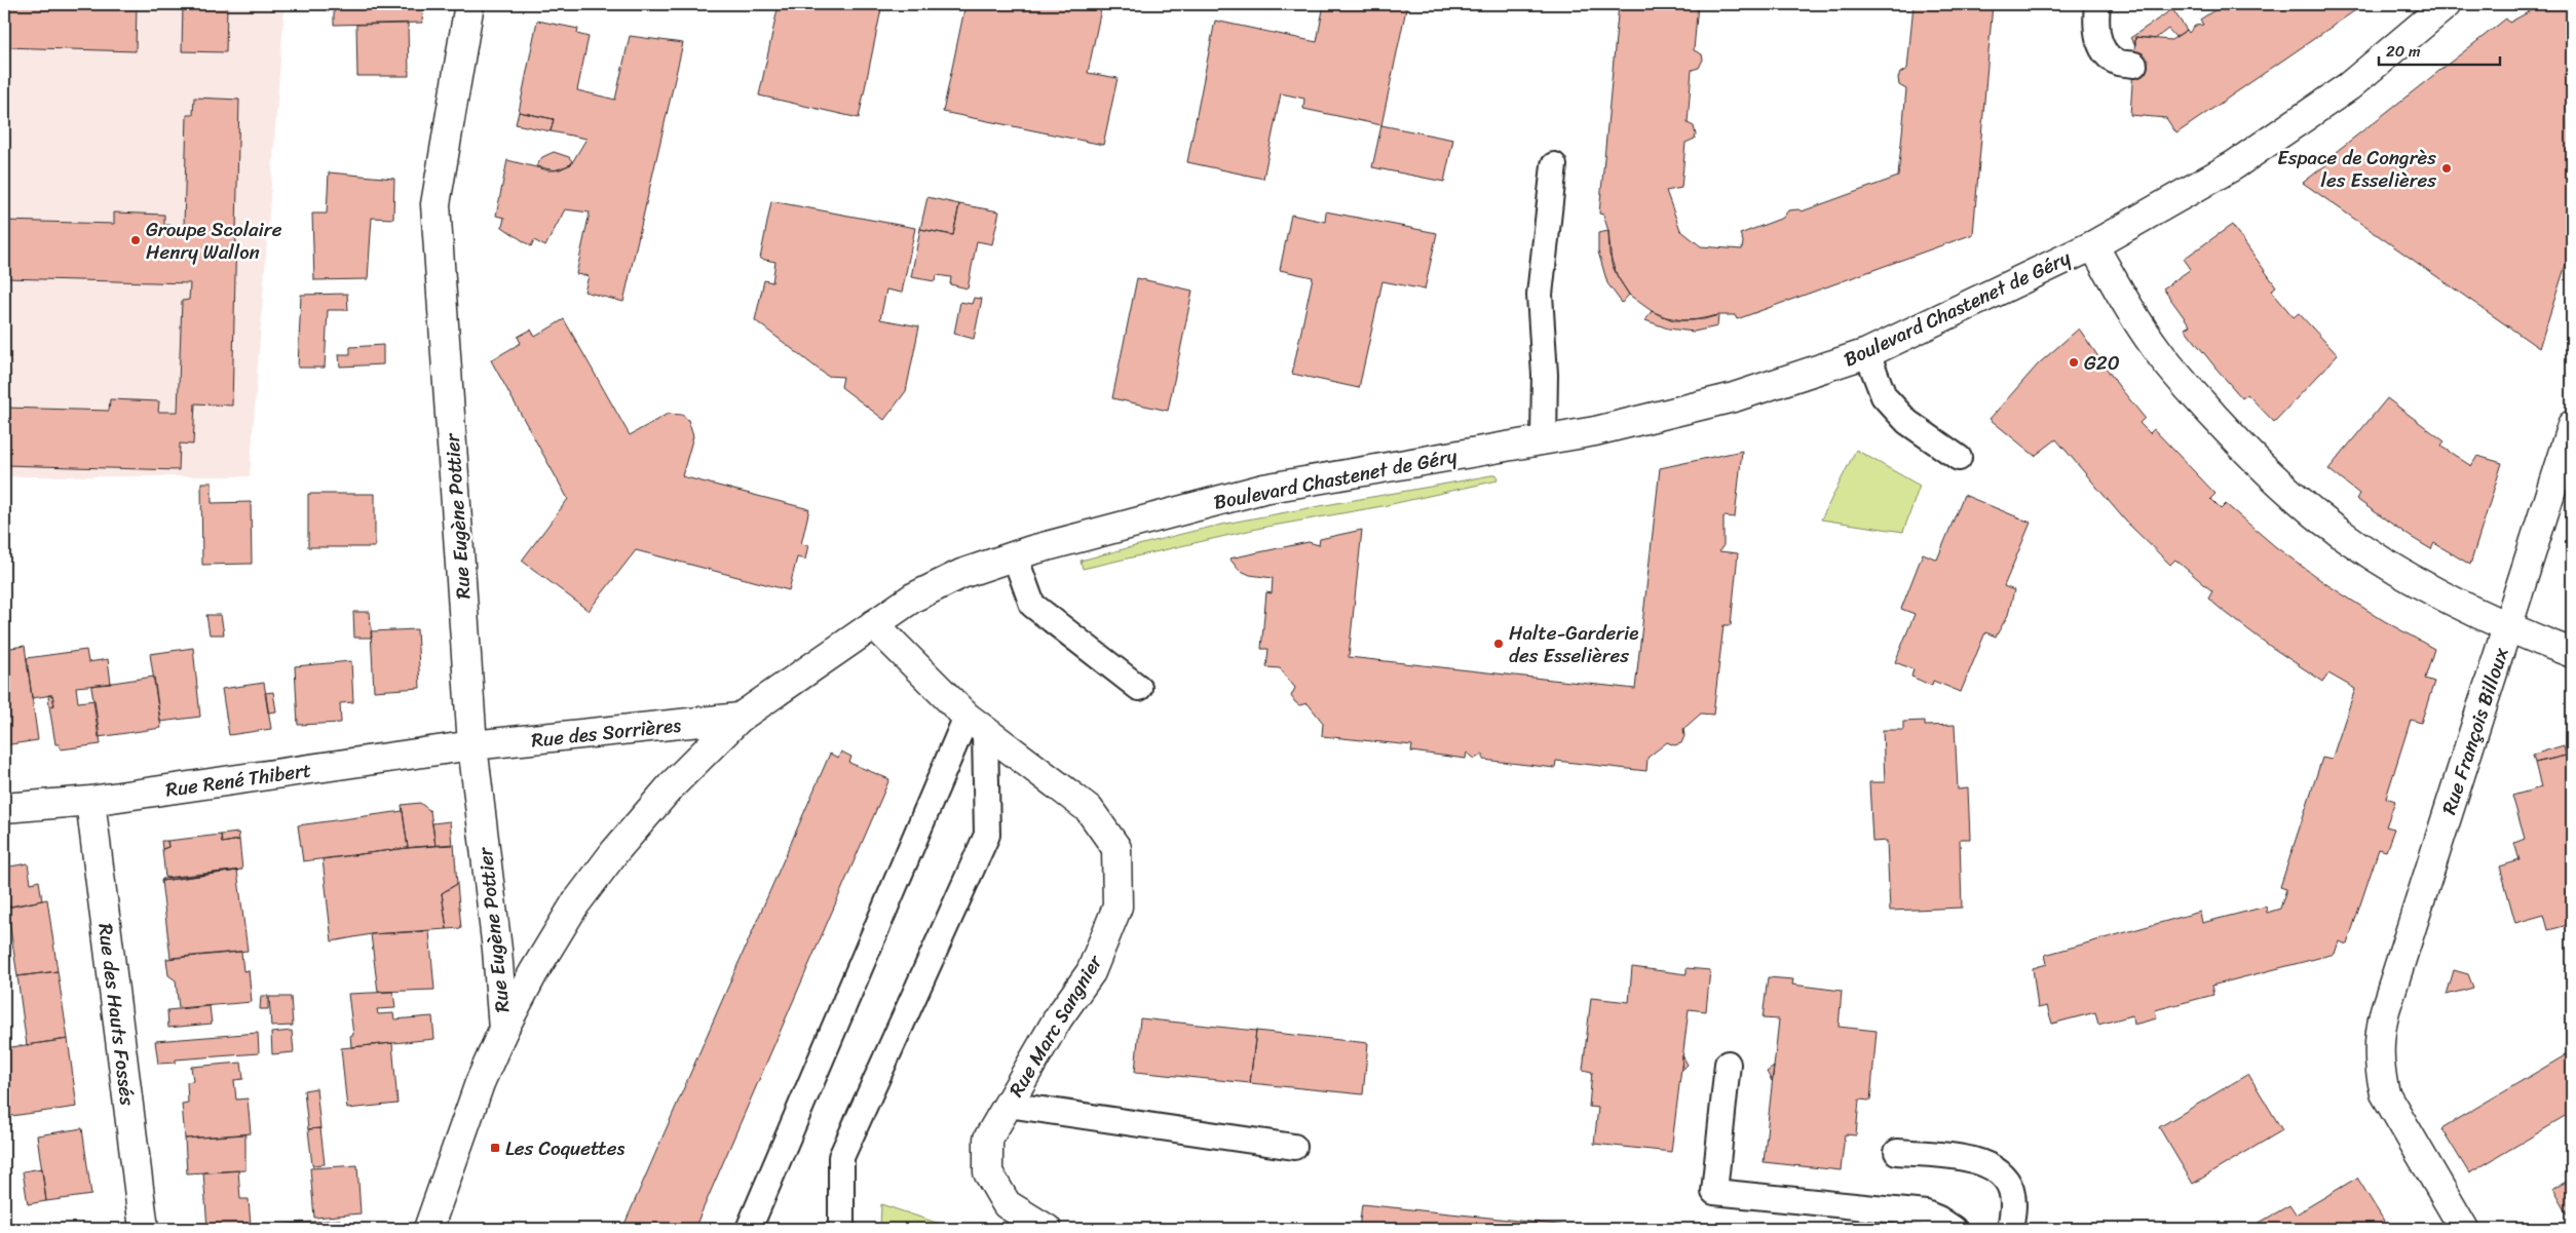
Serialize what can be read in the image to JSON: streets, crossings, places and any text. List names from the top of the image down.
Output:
{
  "streets": {
    "street": [
      "Boulevard Chastenet de Géry",
      "Rue Eugène Pottier",
      "Rue François Billoux",
      "Rue des Sorrières",
      "Rue René Thibert",
      "Rue des Hauts Fossés",
      "Rue Marc Sangnier"
    ]
  },
  "crossings": [
    ["Boulevard Chastenet de Géry", "Rue Eugène Pottier"],
    ["Boulevard Chastenet de Géry", "Rue des Sorrières"],
    ["Boulevard Chastenet de Géry", "Rue Marc Sangnier"],
    ["Rue Eugène Pottier", "Rue des Sorrières"],
    ["Rue Eugène Pottier", "Rue René Thibert"],
    ["Rue des Sorrières", "Rue René Thibert"],
    ["Rue René Thibert", "Rue des Hauts Fossés"]
  ],
  "places": {
    "other": [
      "Espace de Congrès les Esselières",
      "Groupe Scolaire Henry Wallon",
      "G20",
      "Halte-Garderie des Esselières"
    ],
    "transit": ["Les Coquettes"]
  },
  "scale_bar": "20 m"
}
